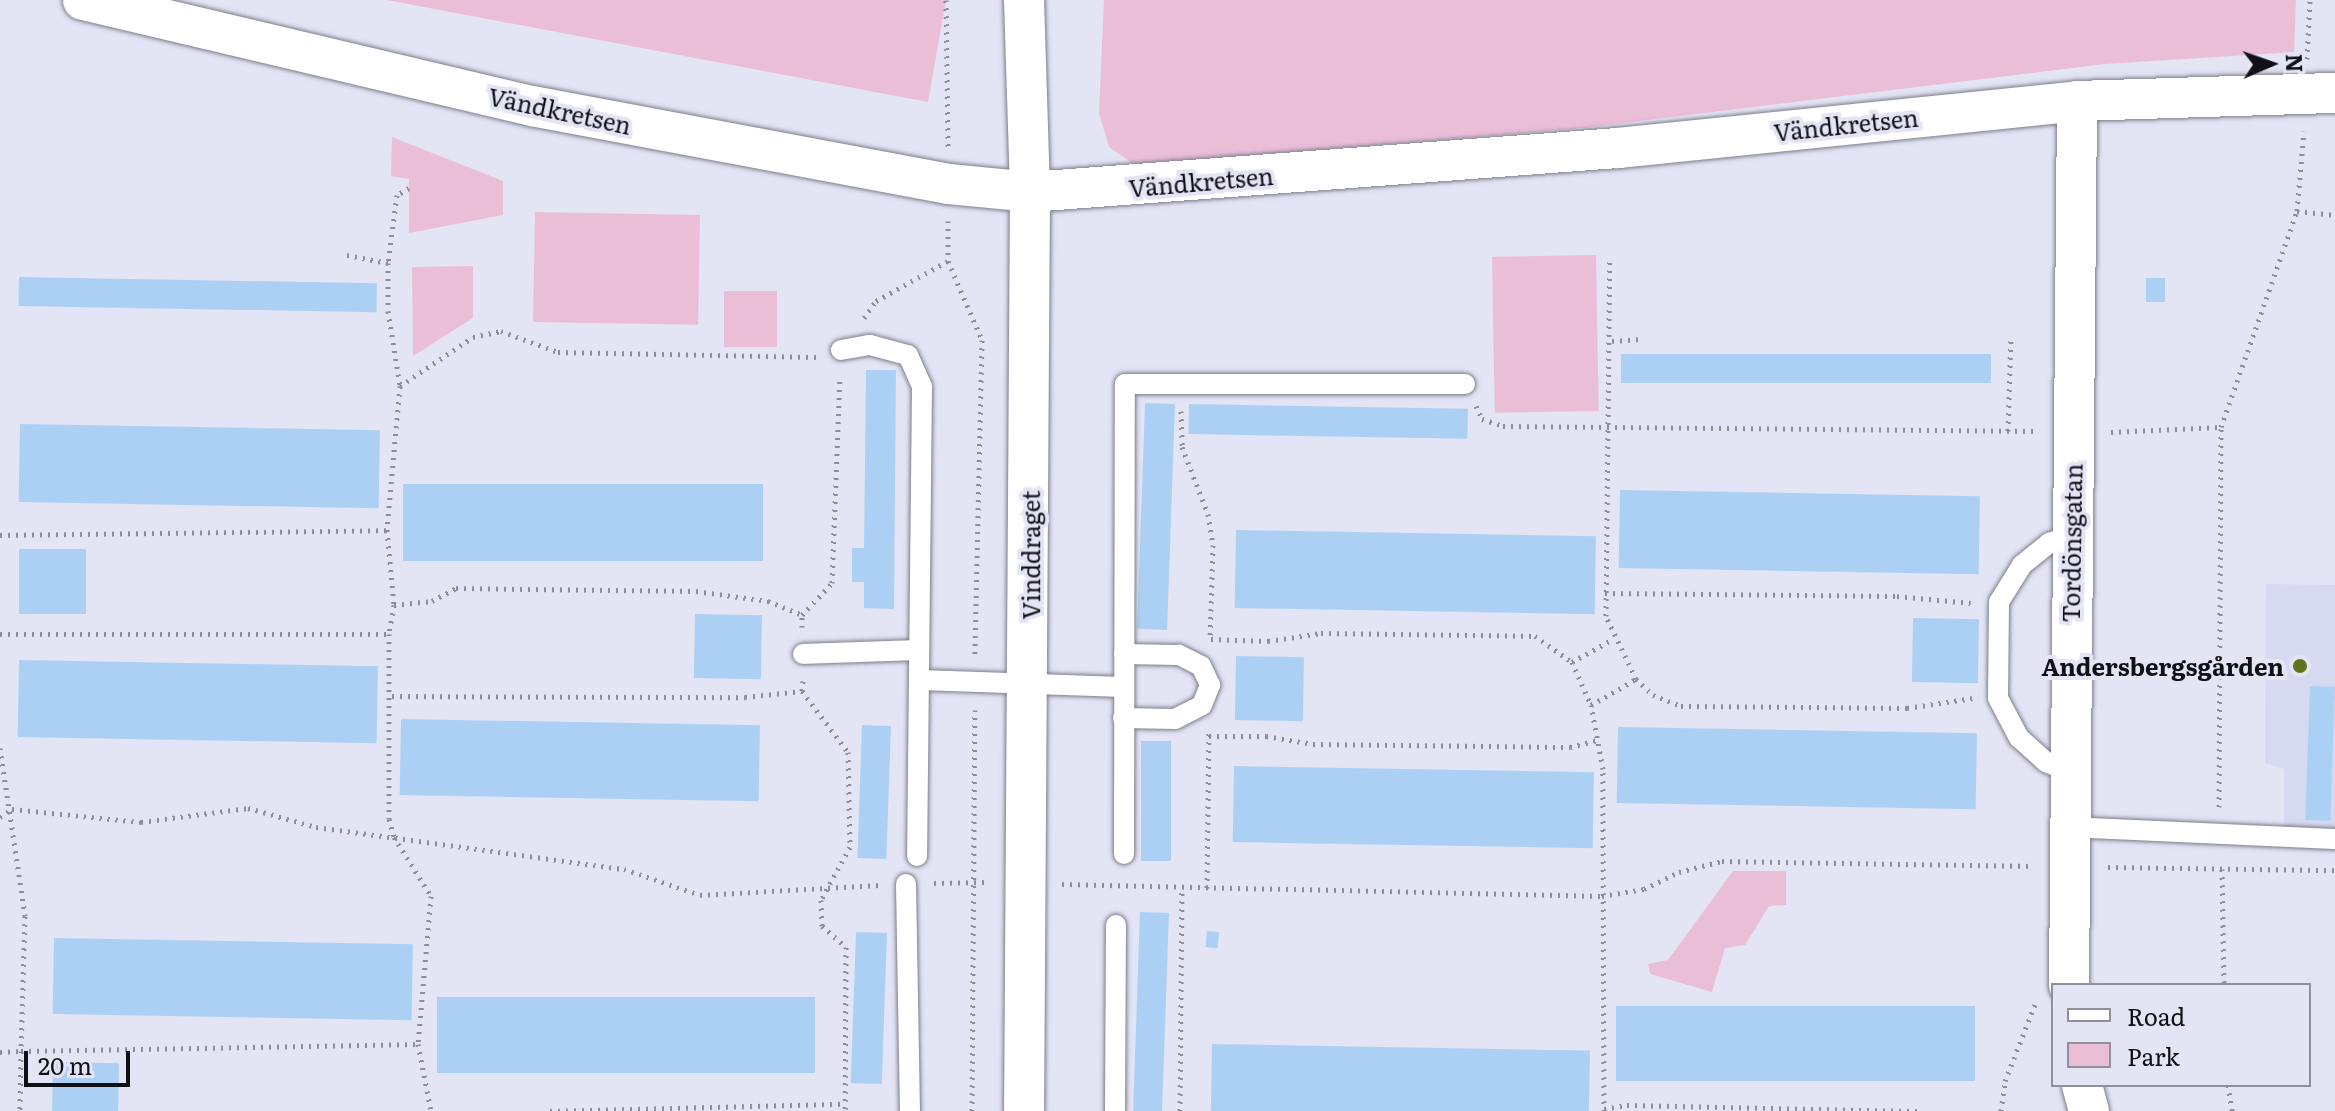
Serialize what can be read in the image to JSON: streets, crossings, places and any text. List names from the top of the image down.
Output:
{
  "streets": {
    "street": ["Vändkretsen", "Tordönsgatan", "Vinddraget"]
  },
  "crossings": [
    ["Vändkretsen", "Tordönsgatan"],
    ["Vändkretsen", "Vinddraget"]
  ],
  "places": ["Andersbergsgården"],
  "legend": ["Road", "Park"],
  "scale_bar": "20 m",
  "north": "right"
}
